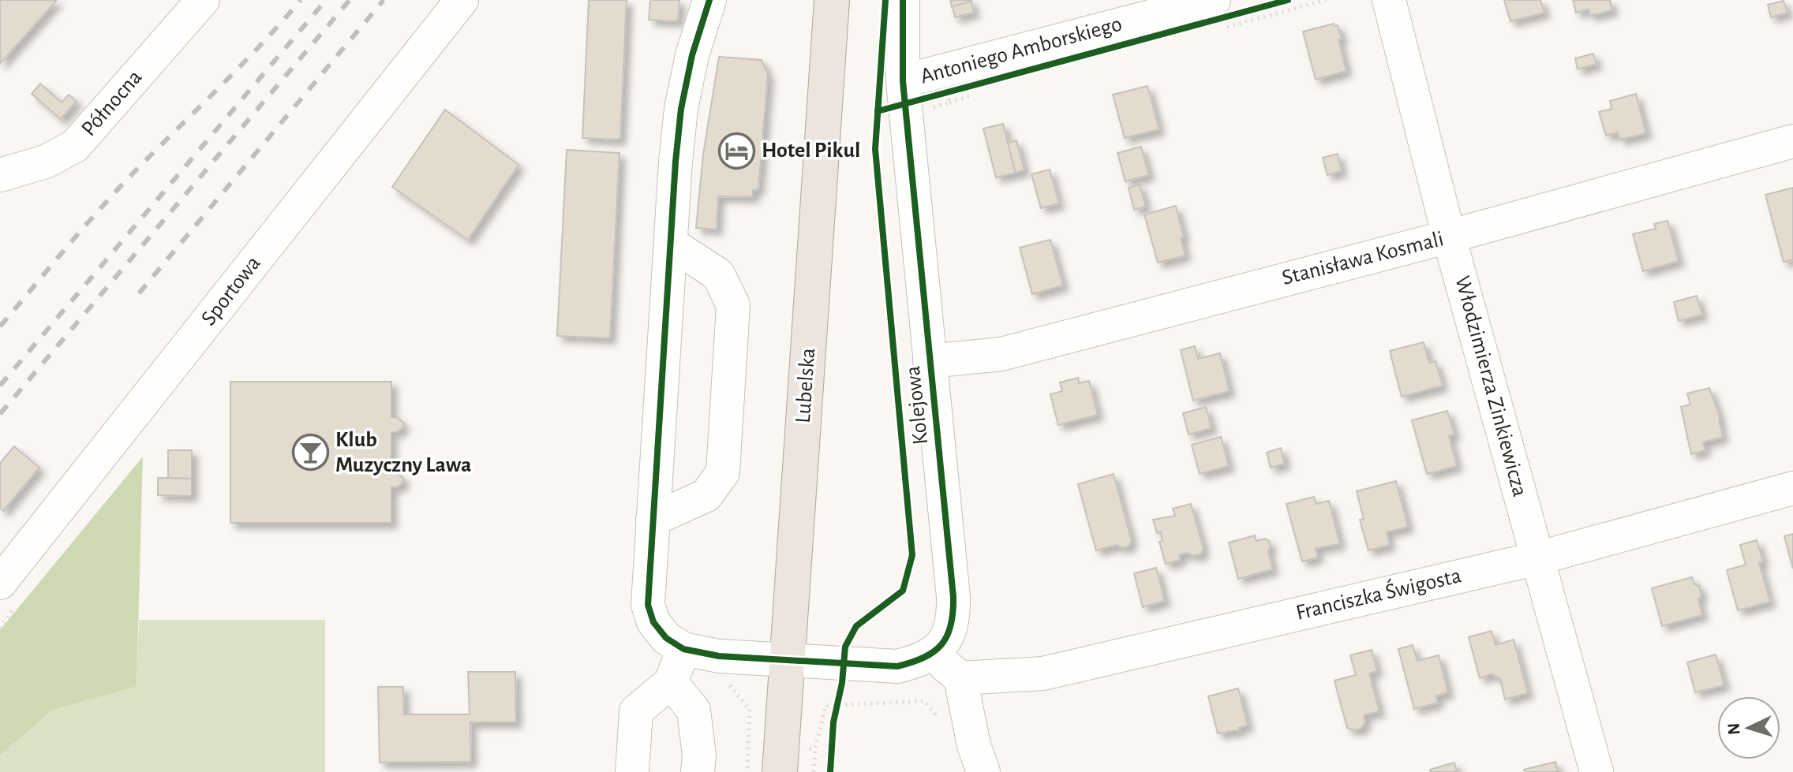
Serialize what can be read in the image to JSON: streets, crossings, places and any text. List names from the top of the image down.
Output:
{
  "streets": {
    "main road": ["Lubelska"],
    "street": [
      "Antoniego Amborskiego",
      "Północna",
      "Stanisława Kosmali",
      "Sportowa",
      "Włodzimierza Zinkiewicza",
      "Kolejowa",
      "Franciszka Świgosta"
    ]
  },
  "crossings": [
    ["Antoniego Amborskiego", "Kolejowa"],
    ["Stanisława Kosmali", "Włodzimierza Zinkiewicza"],
    ["Stanisława Kosmali", "Kolejowa"],
    ["Włodzimierza Zinkiewicza", "Franciszka Świgosta"]
  ],
  "places": {
    "hotel": ["Hotel Pikul"],
    "bar": ["Klub Muzyczny Lawa"]
  },
  "north": "left"
}
